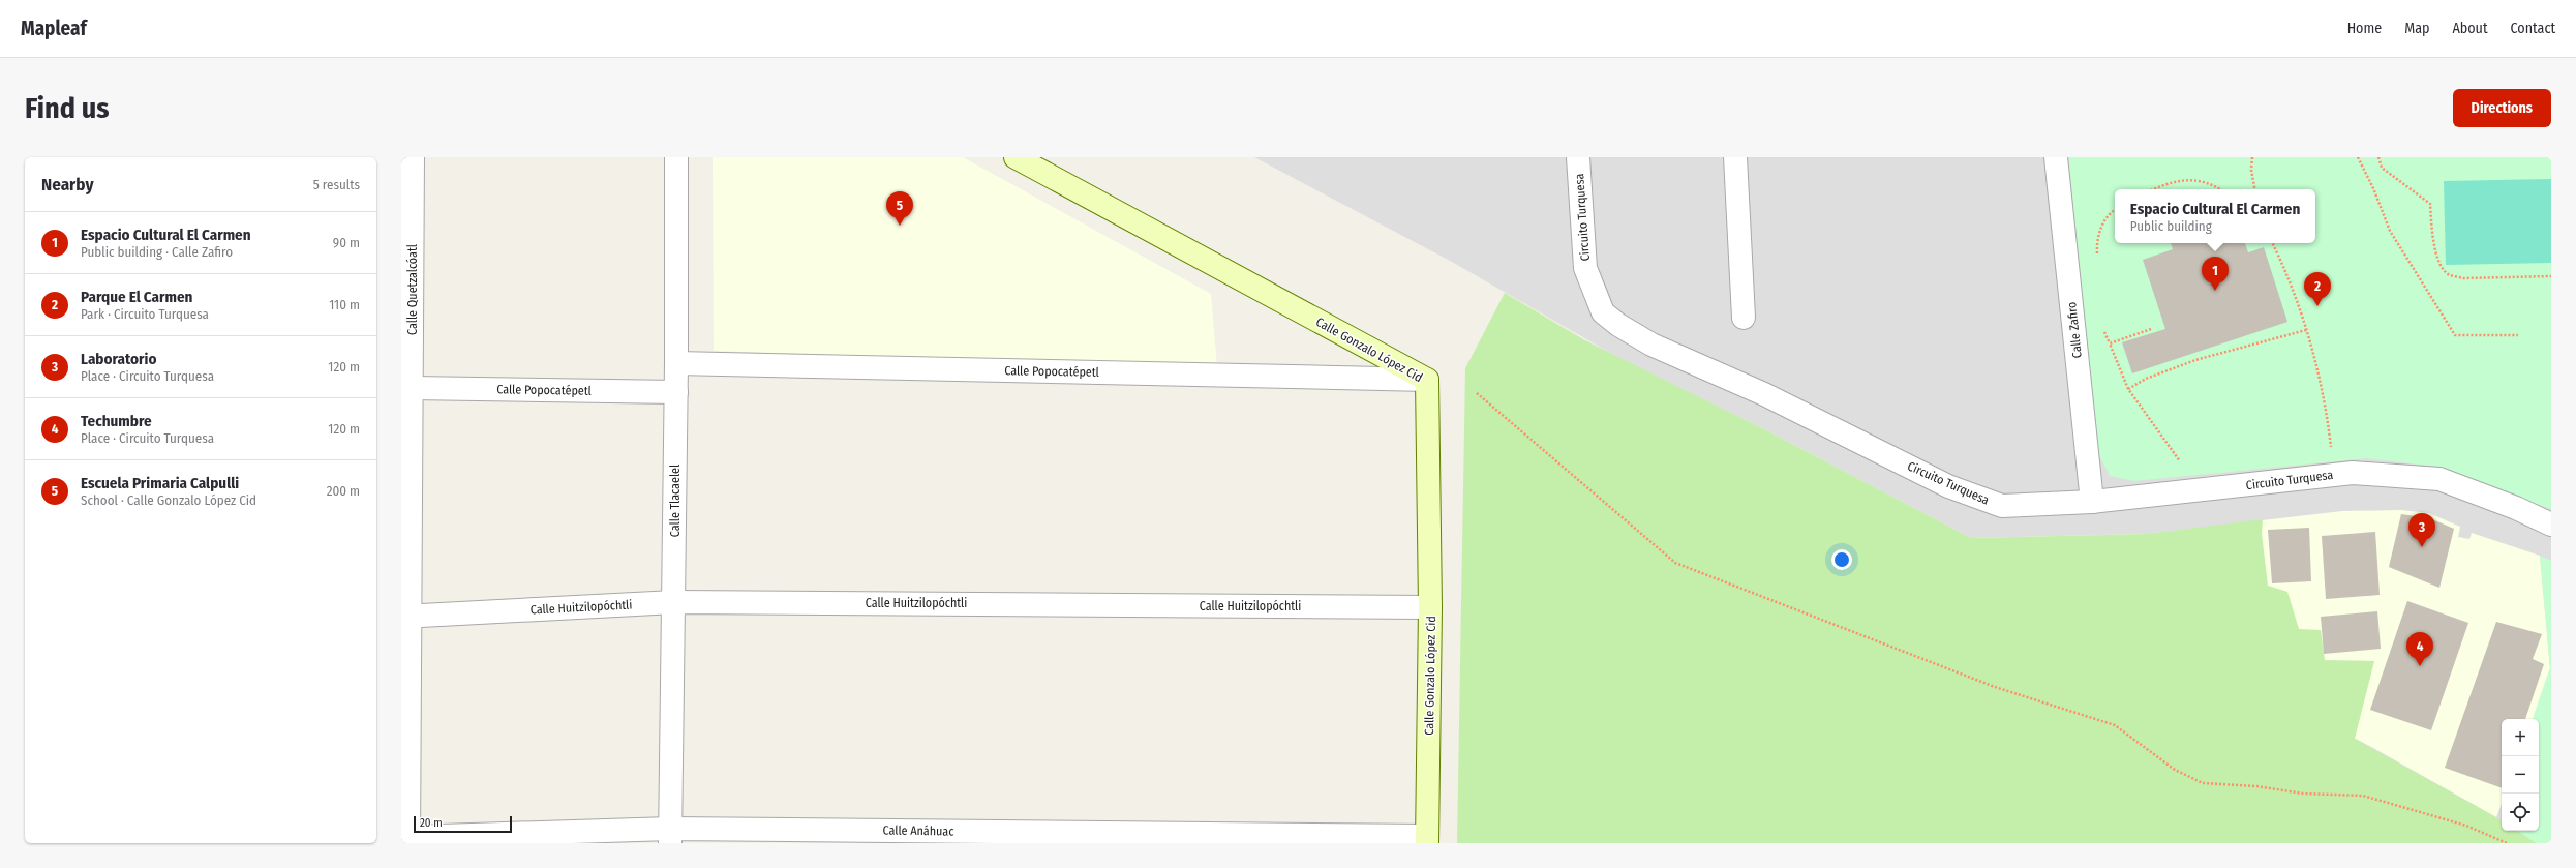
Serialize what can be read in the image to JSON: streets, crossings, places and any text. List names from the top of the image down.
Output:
{
  "streets": {
    "street": [
      "Circuito Turquesa",
      "Calle Quetzalcóatl",
      "Calle Zafiro",
      "Calle Gonzalo López Cid",
      "Calle Popocatépetl",
      "Calle Tlacaelel",
      "Calle Huitzilopóchtli",
      "Calle Anáhuac"
    ]
  },
  "crossings": [
    ["Circuito Turquesa", "Calle Zafiro"],
    ["Calle Quetzalcóatl", "Calle Popocatépetl"],
    ["Calle Quetzalcóatl", "Calle Huitzilopóchtli"],
    ["Calle Quetzalcóatl", "Calle Anáhuac"],
    ["Calle Gonzalo López Cid", "Calle Popocatépetl"],
    ["Calle Gonzalo López Cid", "Calle Huitzilopóchtli"],
    ["Calle Gonzalo López Cid", "Calle Anáhuac"],
    ["Calle Popocatépetl", "Calle Tlacaelel"],
    ["Calle Tlacaelel", "Calle Huitzilopóchtli"],
    ["Calle Tlacaelel", "Calle Anáhuac"]
  ],
  "scale_bar": "20 m",
  "page": {
    "header": "Mapleaf",
    "nav": [
      "Home",
      "Map",
      "About",
      "Contact"
    ],
    "buttons": "Directions",
    "title": "Find us",
    "heading": ["Nearby", "5 results"],
    "popup": ["Espacio Cultural El Carmen", "Public building"],
    "pins": [
      "5",
      "1",
      "2",
      "3",
      "4"
    ],
    "list": [
      {
        "mark": "1",
        "name": "Espacio Cultural El Carmen",
        "note": "Public building · Calle Zafiro",
        "value": "90 m"
      },
      {
        "mark": "2",
        "name": "Parque El Carmen",
        "note": "Park · Circuito Turquesa",
        "value": "110 m"
      },
      {
        "mark": "3",
        "name": "Laboratorio",
        "note": "Place · Circuito Turquesa",
        "value": "120 m"
      },
      {
        "mark": "4",
        "name": "Techumbre",
        "note": "Place · Circuito Turquesa",
        "value": "120 m"
      },
      {
        "mark": "5",
        "name": "Escuela Primaria Calpulli",
        "note": "School · Calle Gonzalo López Cid",
        "value": "200 m"
      }
    ],
    "map_buttons": ["+", "−"],
    "scale": "20 m"
  }
}
